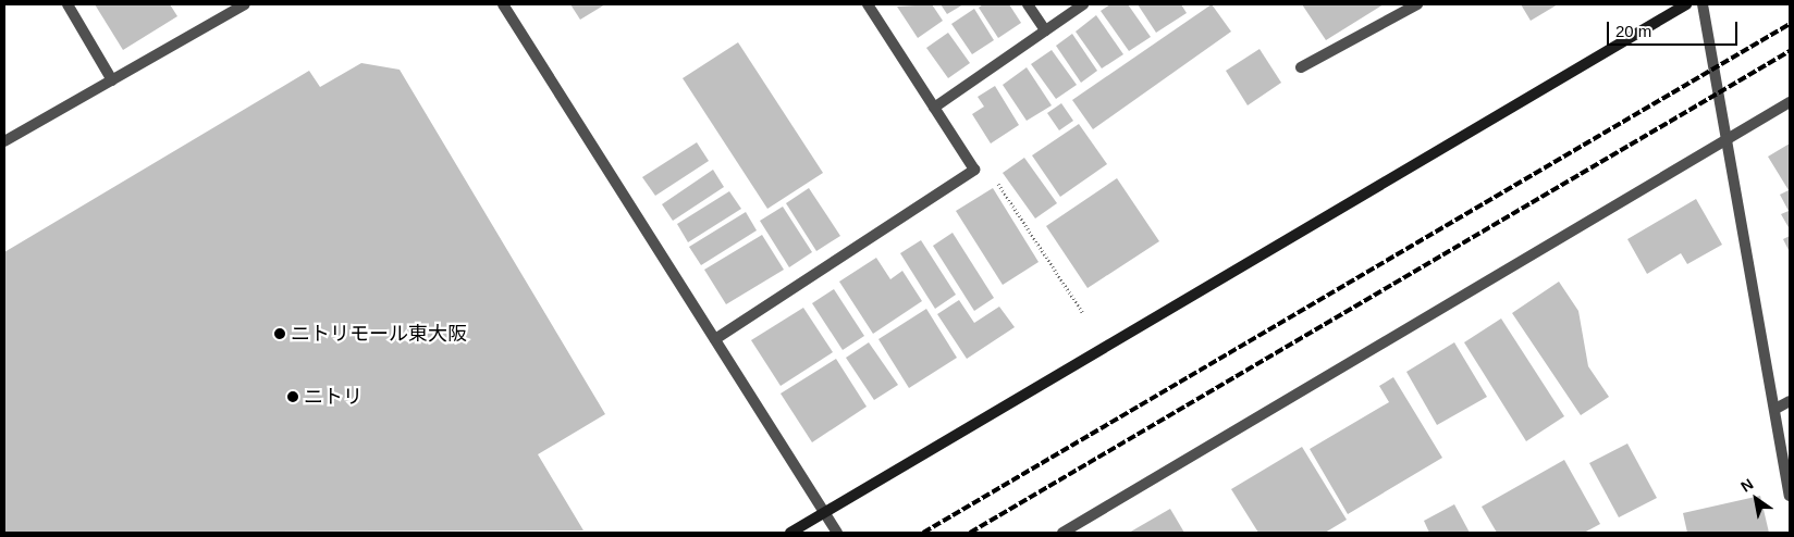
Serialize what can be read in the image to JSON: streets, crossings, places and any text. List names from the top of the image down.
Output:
{
  "places": ["ニトリモール東大阪", "ニトリ"],
  "scale_bar": "20 m",
  "north": "top left"
}
